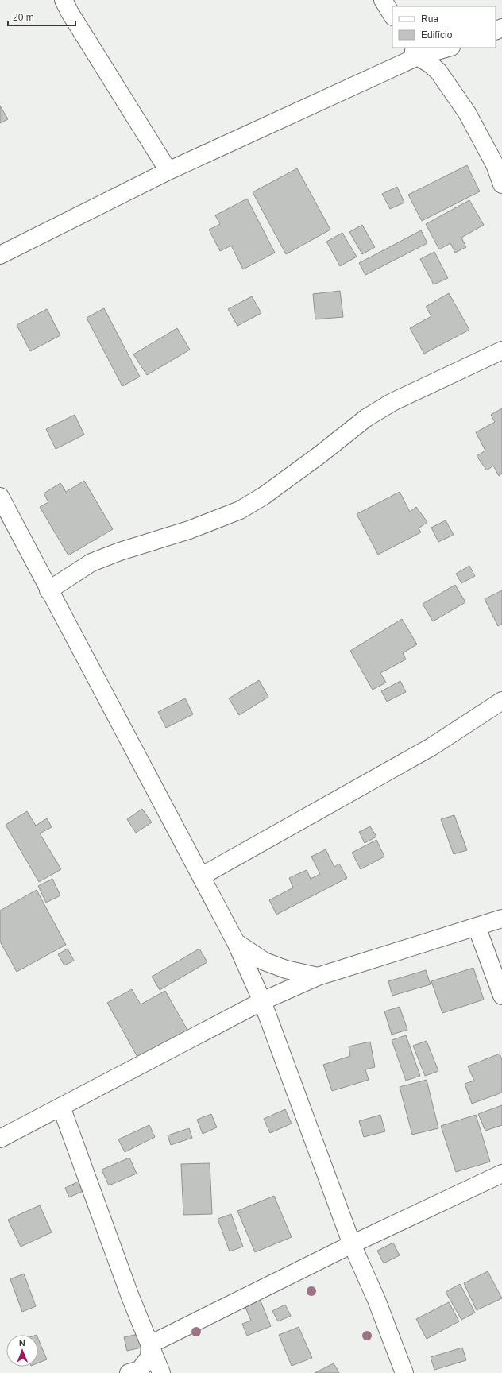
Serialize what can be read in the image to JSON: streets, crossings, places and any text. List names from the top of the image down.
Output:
{
  "legend": ["Rua", "Edifício"],
  "scale_bar": "20 m",
  "north": "top"
}
